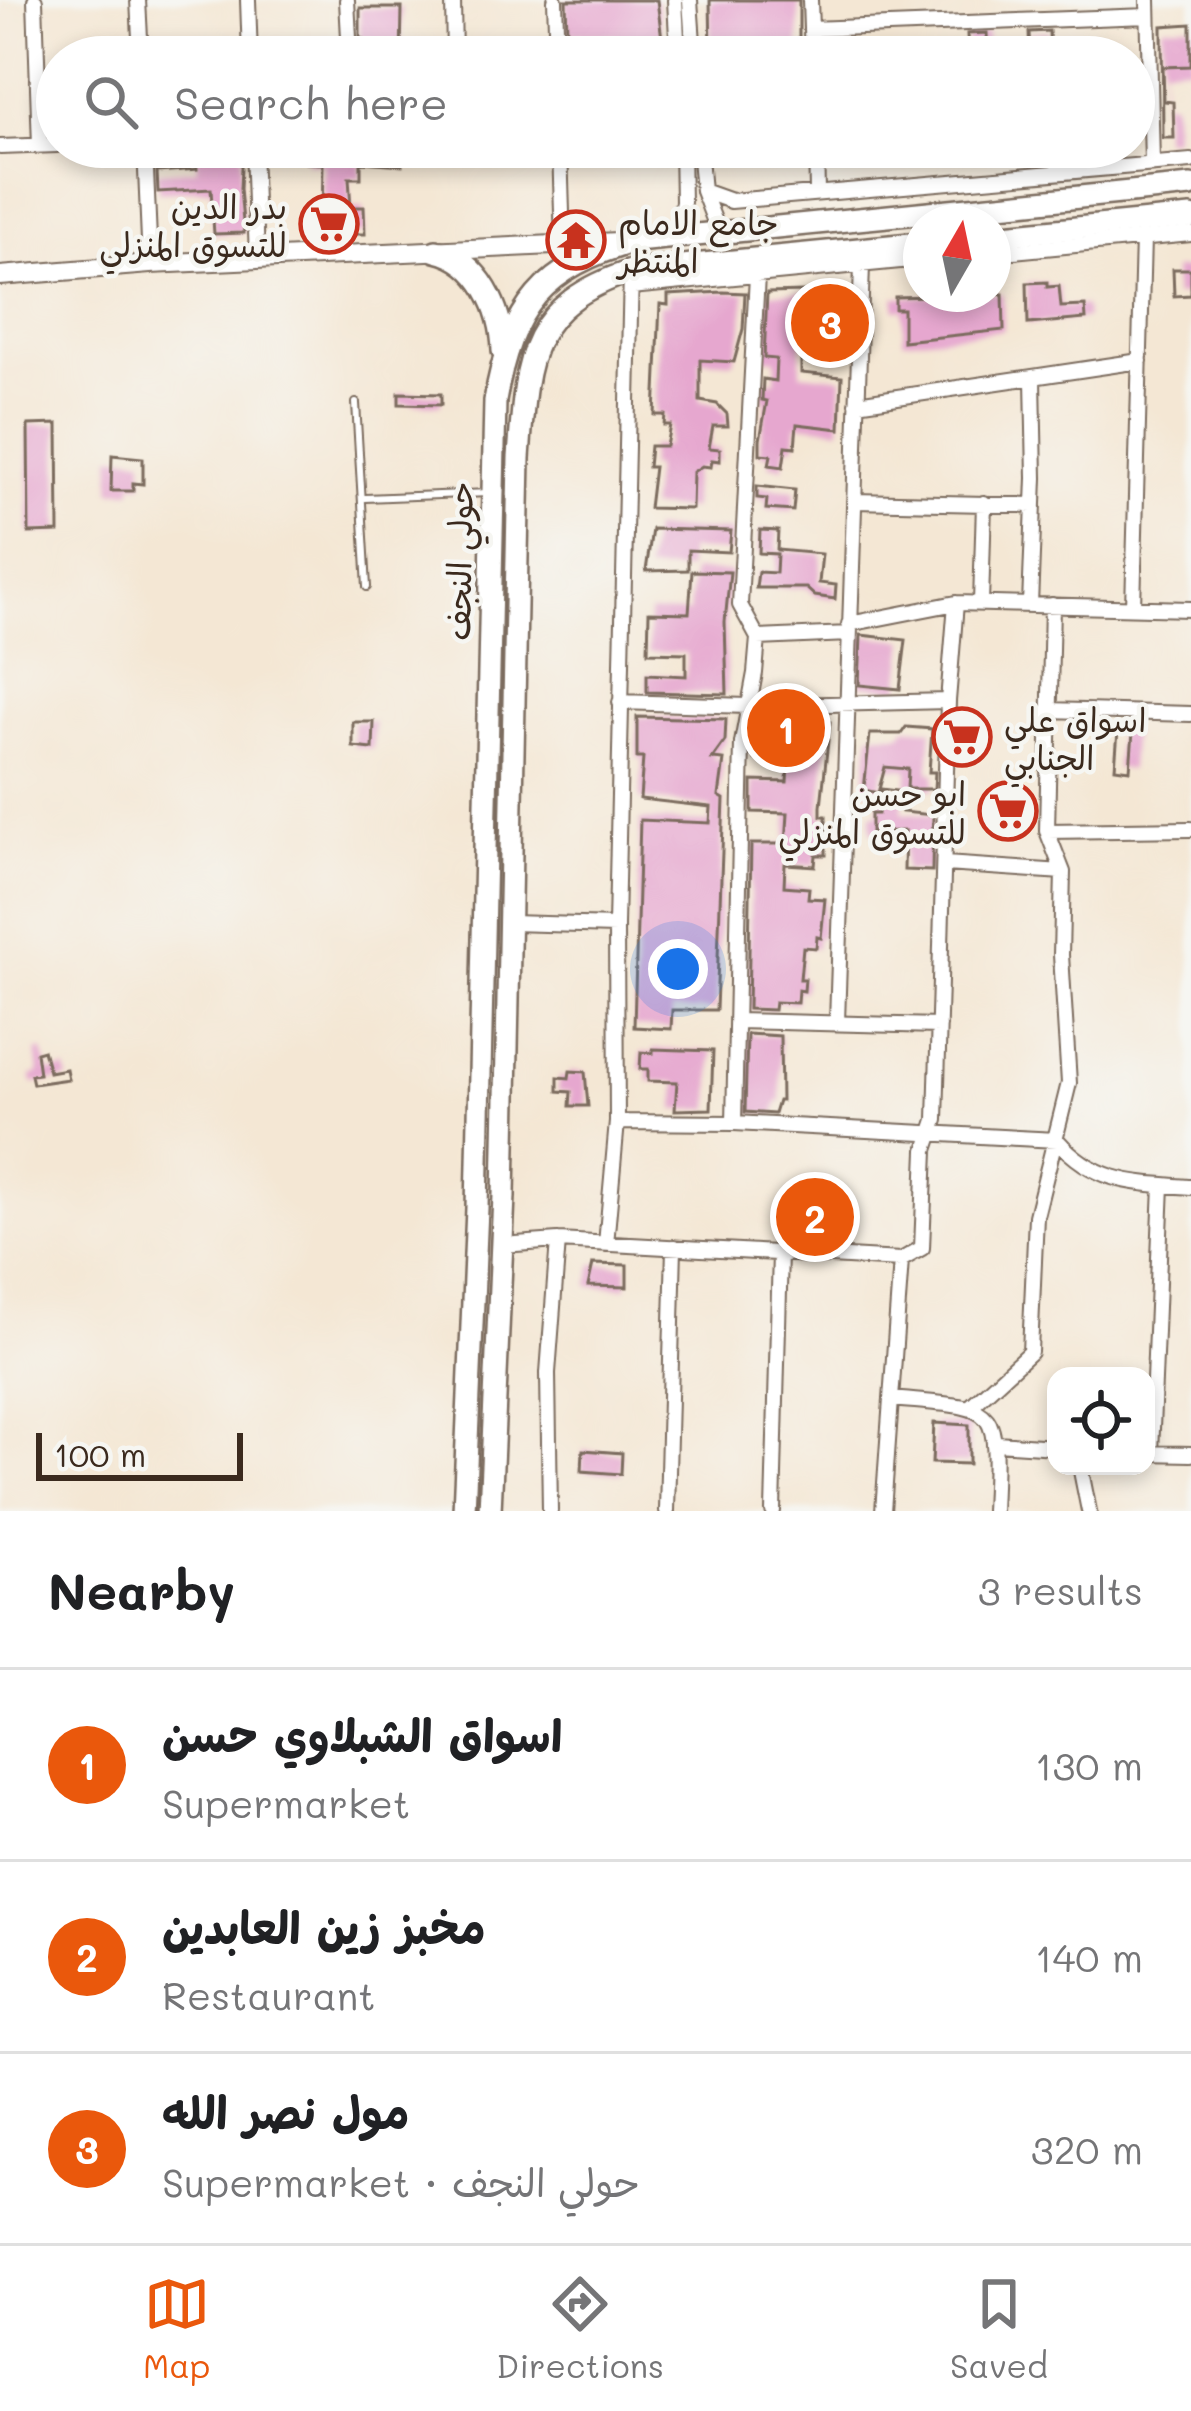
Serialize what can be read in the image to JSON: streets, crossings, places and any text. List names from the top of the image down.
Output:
{
  "streets": {
    "main road": ["حولي النجف"]
  },
  "places": {
    "supermarket": ["بدر الدين للتسوق المنزلي", "اسواق علي الجنابي", "ابو حسن للتسوق المنزلي"],
    "temple": ["جامع الامام المنتظر"]
  },
  "scale_bar": "100 m",
  "north": "top",
  "page": {
    "search": "Search here",
    "pins": ["3", "1", "2"],
    "scale": "100 m",
    "heading": ["Nearby", "3 results"],
    "list": [
      {
        "mark": "1",
        "name": "اسواق الشبلاوي حسن",
        "note": "Supermarket",
        "value": "130 m"
      },
      {
        "mark": "2",
        "name": "مخبز زين العابدين",
        "note": "Restaurant",
        "value": "140 m"
      },
      {
        "mark": "3",
        "name": "مول نصر الله",
        "note": "Supermarket · حولي النجف",
        "value": "320 m"
      }
    ],
    "nav": ["Map", "Directions", "Saved"]
  }
}
